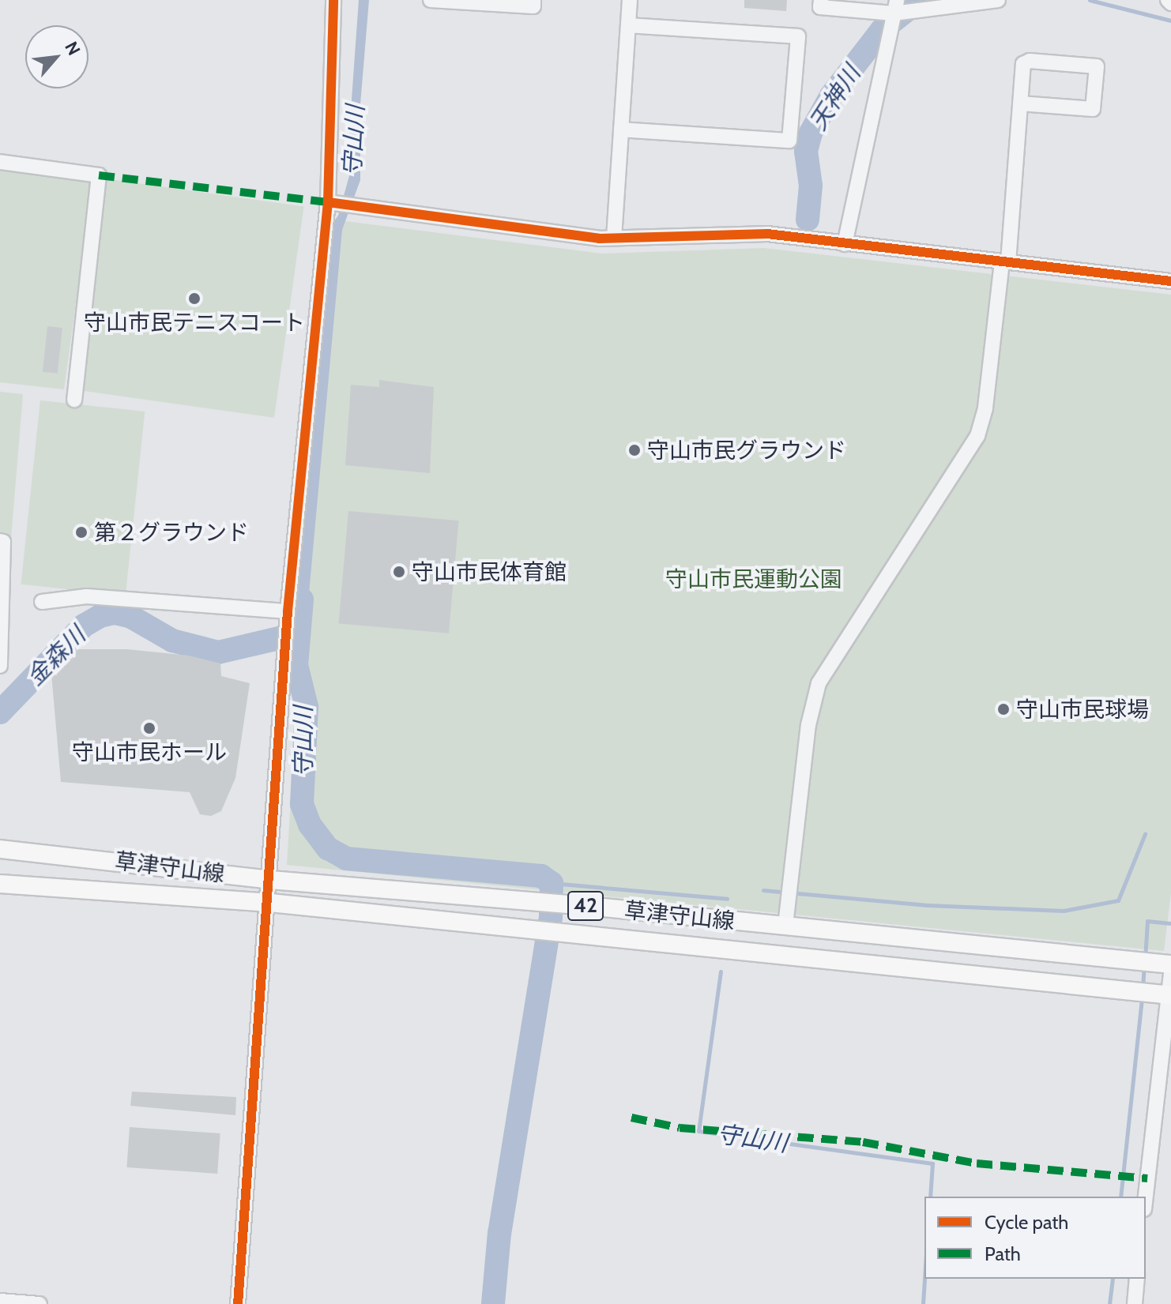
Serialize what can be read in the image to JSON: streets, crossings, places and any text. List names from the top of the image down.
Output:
{
  "streets": {
    "main road": ["草津守山線", "42"]
  },
  "water": ["天神川", "守山川", "金森川"],
  "parks": ["守山市民運動公園"],
  "places": [
    "守山市民テニスコート",
    "守山市民グラウンド",
    "第２グラウンド",
    "守山市民体育館",
    "守山市民球場",
    "守山市民ホール"
  ],
  "legend": ["Cycle path", "Path"],
  "north": "top right"
}
